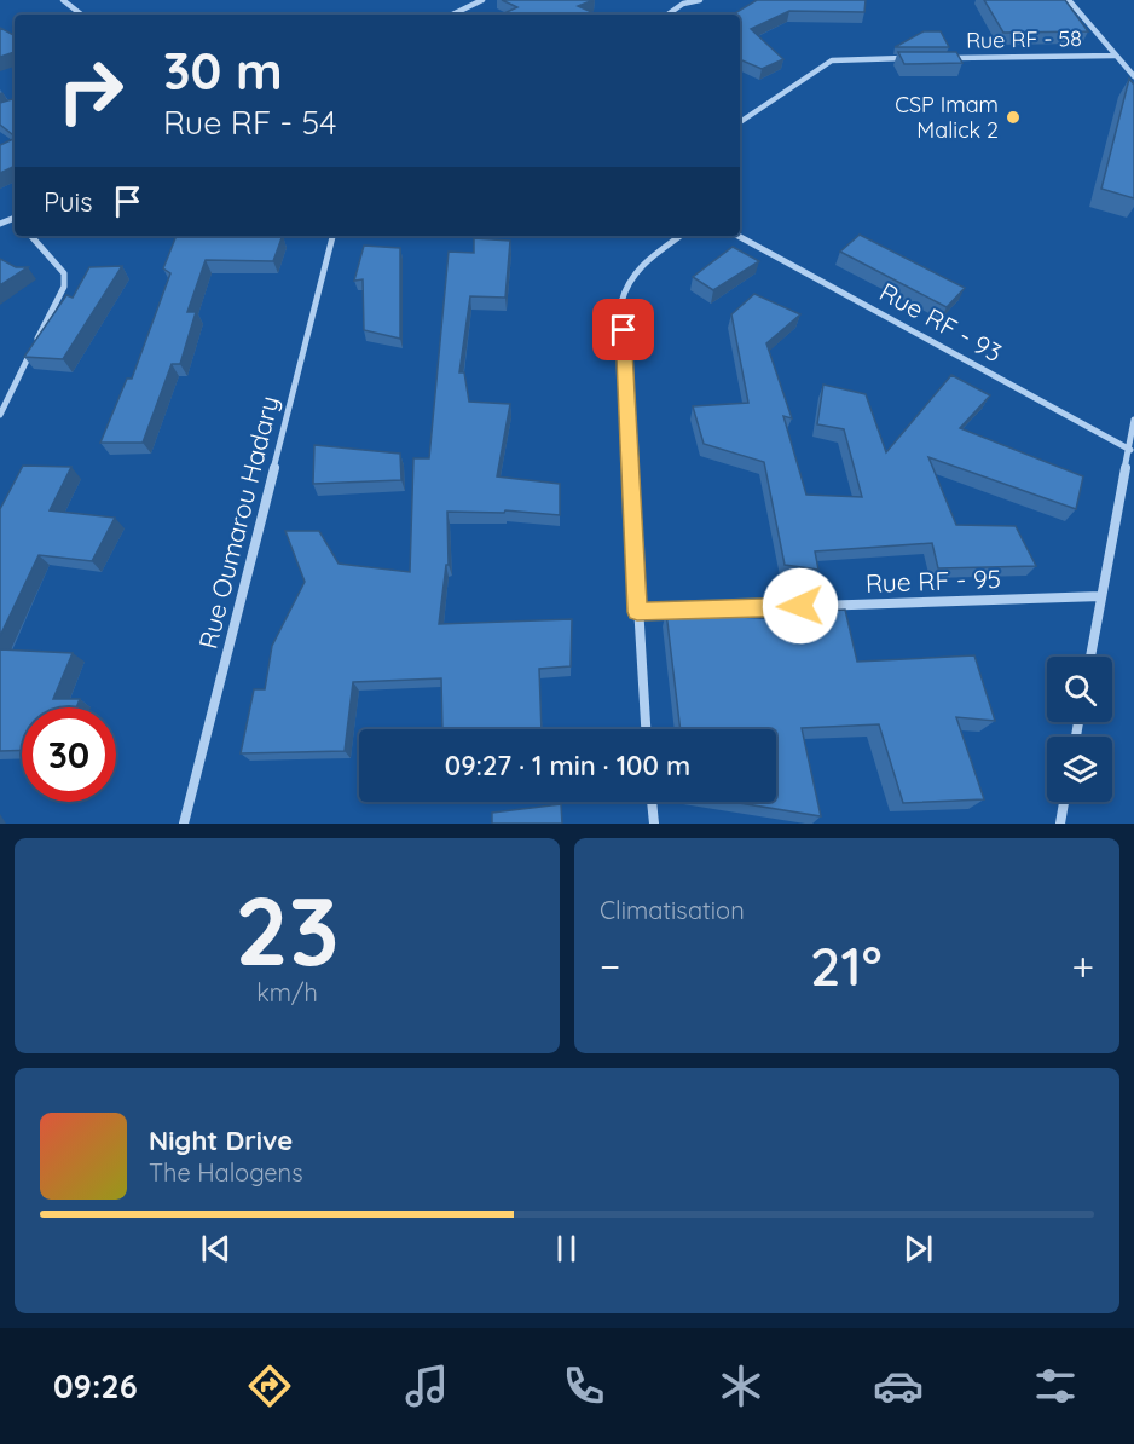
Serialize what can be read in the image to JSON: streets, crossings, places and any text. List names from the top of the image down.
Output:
{
  "streets": {
    "street": [
      "Rue RF - 58",
      "Rue RF - 93",
      "Rue Oumarou Hadary",
      "Rue RF - 95"
    ]
  },
  "places": ["CSP Imam Malick 2"],
  "page": {
    "turn": ["30 m", "Rue RF - 54"],
    "then": "Puis",
    "limit": "30",
    "trip": "09:27 · 1 min · 100 m",
    "tile": [
      ["23", "km/h"],
      "Climatisation"
    ],
    "heat": ["−", "21°", "+"],
    "song": ["Night Drive", "The Halogens"],
    "tabs": "09:26"
  }
}
